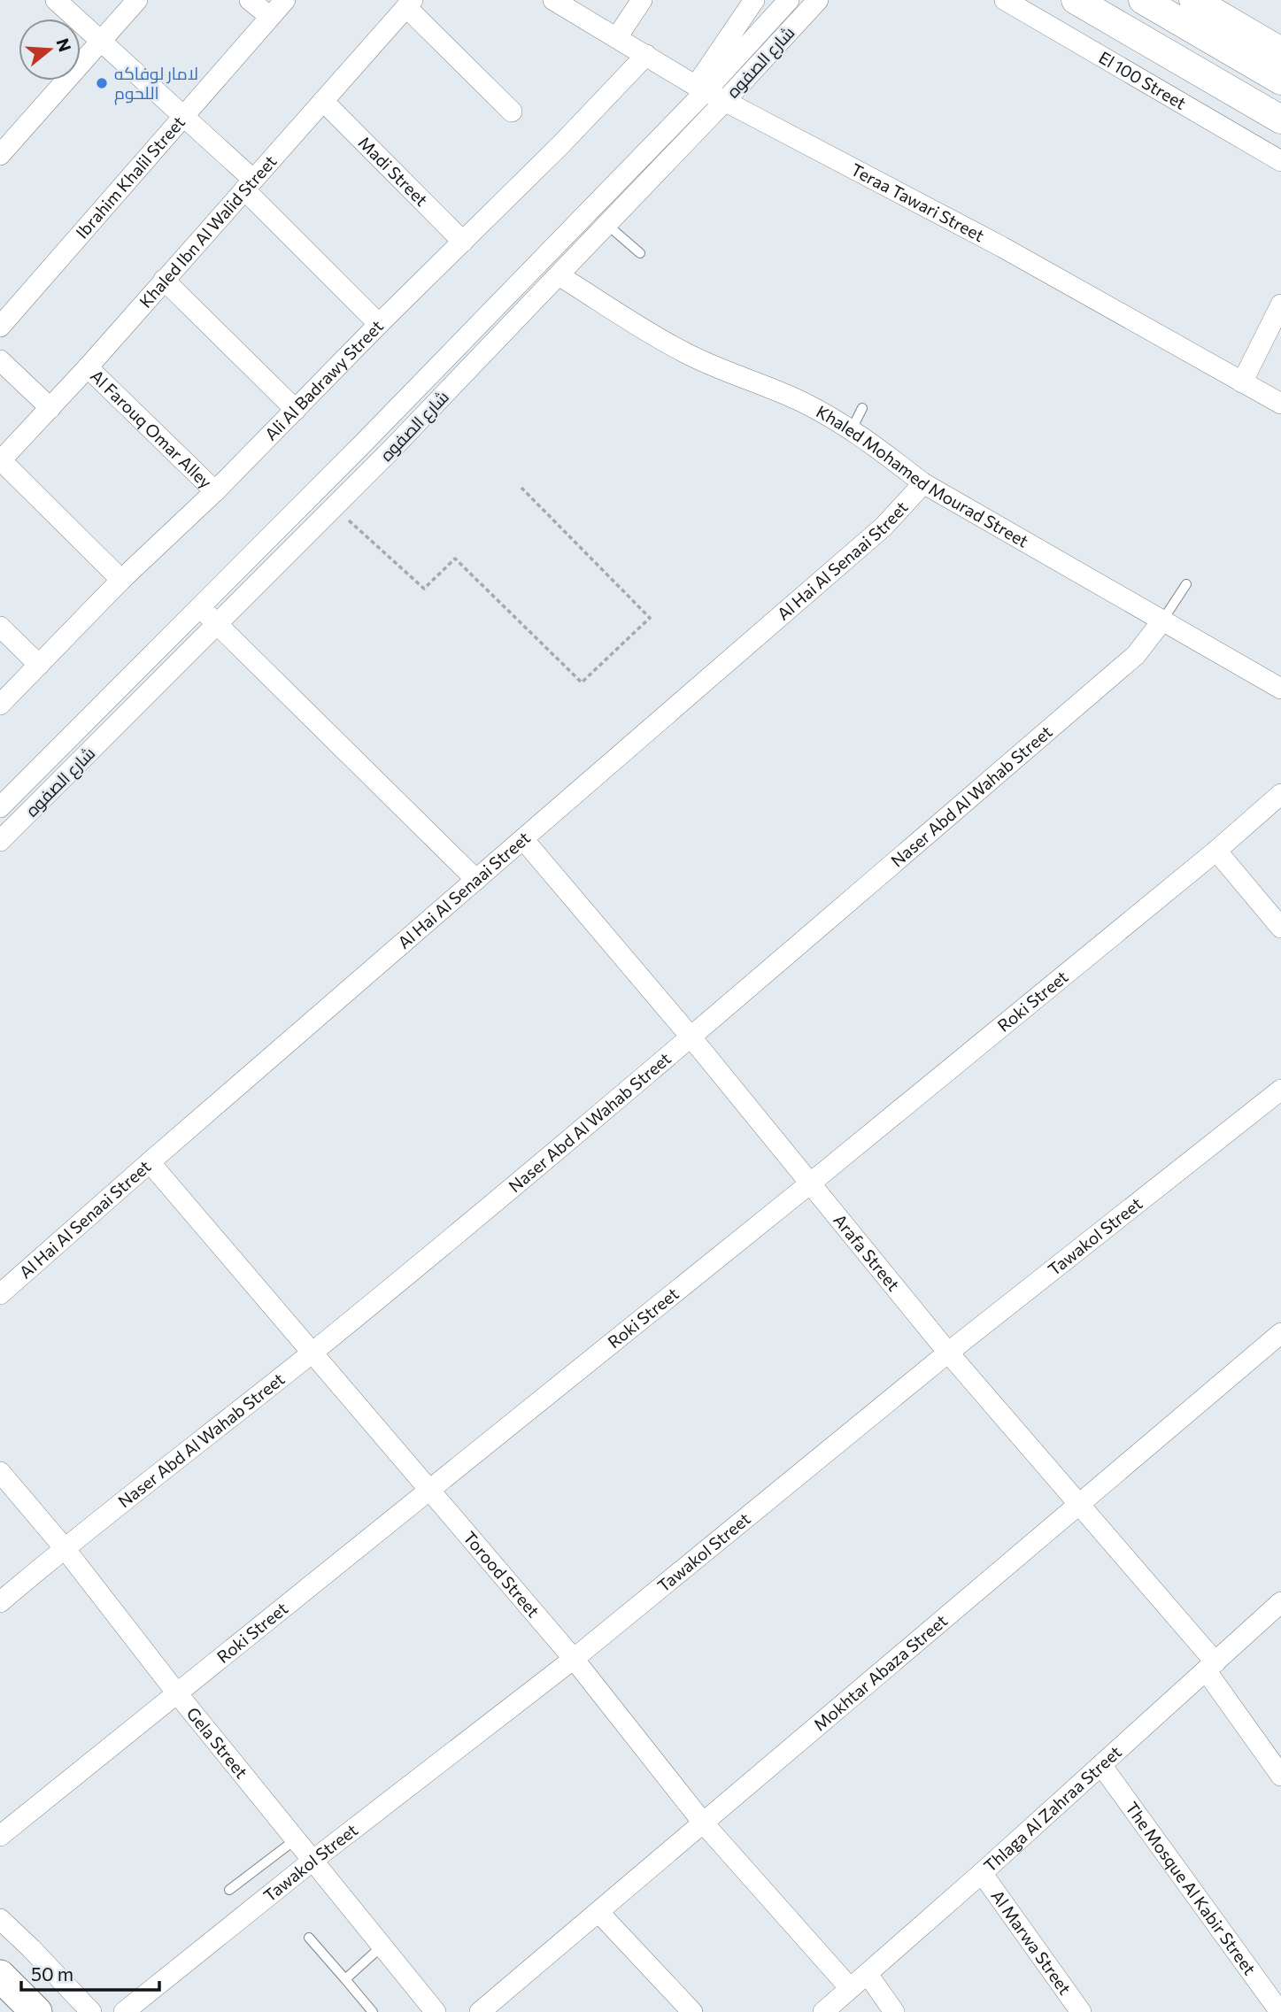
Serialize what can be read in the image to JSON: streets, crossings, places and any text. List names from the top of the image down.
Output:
{
  "streets": {
    "street": [
      "شارع الصفوه",
      "El 100 Street",
      "Madi Street",
      "Ibrahim Khalil Street",
      "Teraa Tawari Street",
      "Khaled Ibn Al Walid Street",
      "Ali Al Badrawy Street",
      "Al Farouq Omar Alley",
      "Khaled Mohamed Mourad Street",
      "Al Hai Al Senaai Street",
      "Naser Abd Al Wahab Street",
      "Roki Street",
      "Tawakol Street",
      "Arafa Street",
      "Torood Street",
      "Mokhtar Abaza Street",
      "Gela Street",
      "Thlaga Al Zahraa Street",
      "The Mosque Al Kabir Street",
      "Al Marwa Street"
    ]
  },
  "crossings": [
    ["شارع الصفوه", "Teraa Tawari Street"],
    ["شارع الصفوه", "Khaled Mohamed Mourad Street"],
    ["Madi Street", "Khaled Ibn Al Walid Street"],
    ["Madi Street", "Ali Al Badrawy Street"],
    ["Teraa Tawari Street", "Ali Al Badrawy Street"],
    ["Khaled Ibn Al Walid Street", "Al Farouq Omar Alley"],
    ["Ali Al Badrawy Street", "Al Farouq Omar Alley"],
    ["Khaled Mohamed Mourad Street", "Al Hai Al Senaai Street"],
    ["Khaled Mohamed Mourad Street", "Naser Abd Al Wahab Street"],
    ["Al Hai Al Senaai Street", "Arafa Street"],
    ["Al Hai Al Senaai Street", "Torood Street"],
    ["Naser Abd Al Wahab Street", "Arafa Street"],
    ["Naser Abd Al Wahab Street", "Torood Street"],
    ["Naser Abd Al Wahab Street", "Gela Street"],
    ["Roki Street", "Arafa Street"],
    ["Roki Street", "Torood Street"],
    ["Roki Street", "Gela Street"],
    ["Tawakol Street", "Arafa Street"],
    ["Tawakol Street", "Torood Street"],
    ["Tawakol Street", "Gela Street"],
    ["Arafa Street", "Mokhtar Abaza Street"],
    ["Arafa Street", "Thlaga Al Zahraa Street"],
    ["Torood Street", "Mokhtar Abaza Street"],
    ["Torood Street", "Thlaga Al Zahraa Street"],
    ["Thlaga Al Zahraa Street", "The Mosque Al Kabir Street"],
    ["Thlaga Al Zahraa Street", "Al Marwa Street"]
  ],
  "places": ["لامار لوفاكه اللحوم"],
  "scale_bar": "50 m",
  "north": "right"
}
